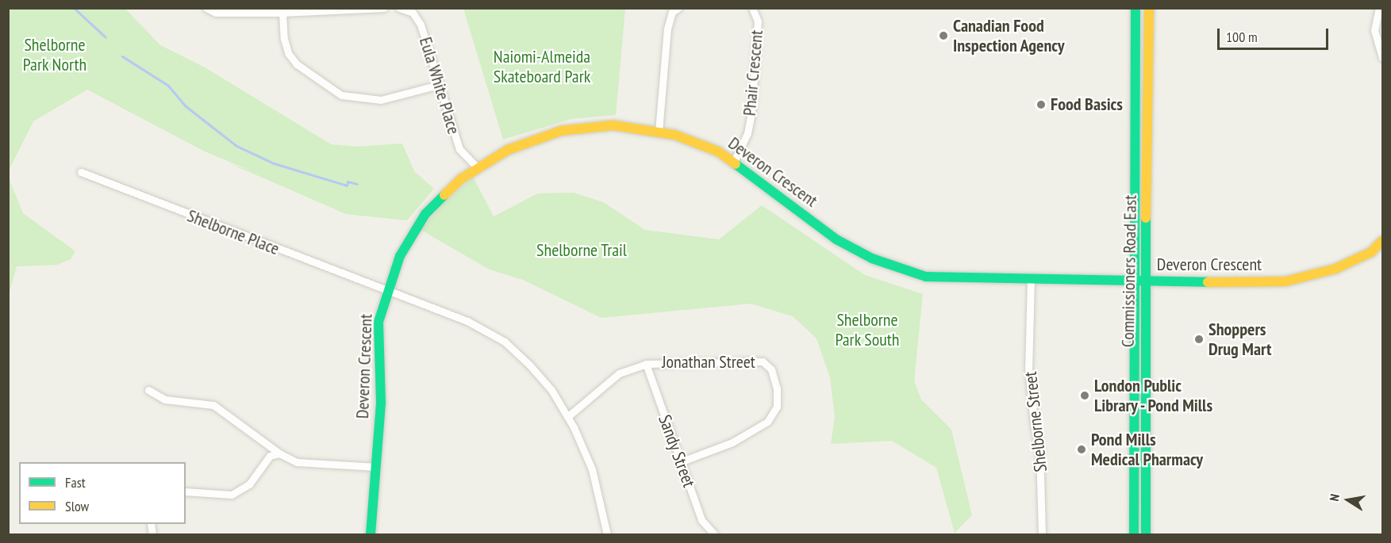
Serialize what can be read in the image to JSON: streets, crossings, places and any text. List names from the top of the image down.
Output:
{
  "streets": {
    "street": [
      "Phair Crescent",
      "Eula White Place",
      "Deveron Crescent",
      "Shelborne Place",
      "Commissioners Road East",
      "Jonathan Street",
      "Shelborne Street",
      "Sandy Street"
    ]
  },
  "crossings": [
    ["Phair Crescent", "Deveron Crescent"],
    ["Eula White Place", "Deveron Crescent"],
    ["Deveron Crescent", "Shelborne Place"],
    ["Deveron Crescent", "Commissioners Road East"],
    ["Deveron Crescent", "Shelborne Street"],
    ["Jonathan Street", "Sandy Street"]
  ],
  "parks": [
    "Shelborne Park North",
    "Naiomi-Almeida Skateboard Park",
    "Shelborne Trail",
    "Shelborne Park South"
  ],
  "places": [
    "Canadian Food Inspection Agency",
    "Food Basics",
    "Shoppers Drug Mart",
    "London Public Library - Pond Mills",
    "Pond Mills Medical Pharmacy"
  ],
  "legend": ["Fast", "Slow"],
  "scale_bar": "100 m",
  "north": "left"
}
